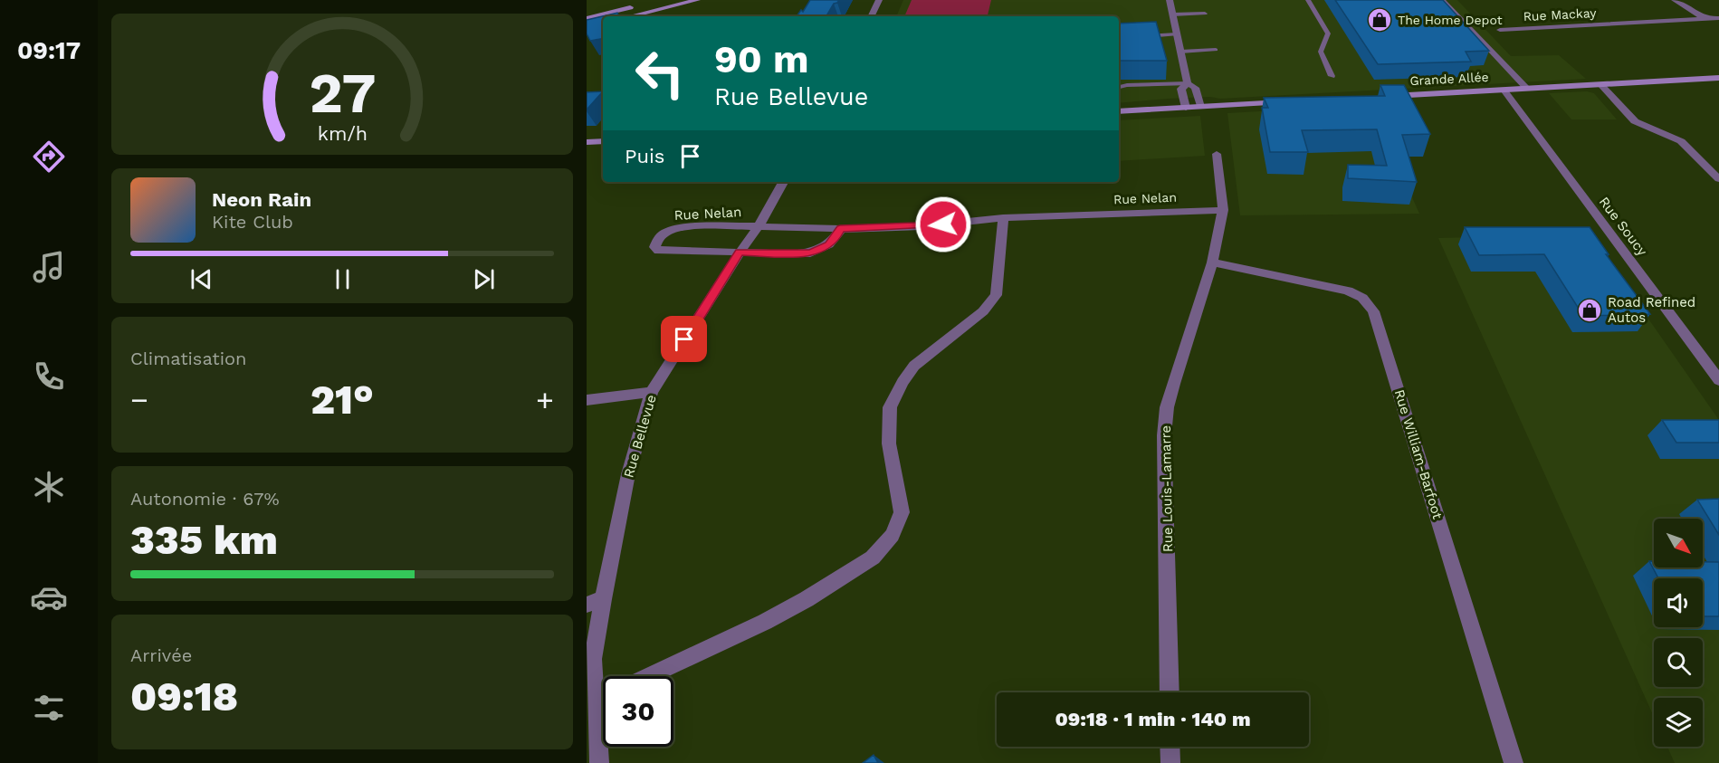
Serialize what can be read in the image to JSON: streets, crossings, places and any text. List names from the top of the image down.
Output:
{
  "streets": {
    "main road": ["Grande Allée"],
    "street": [
      "Rue Mackay",
      "Rue Nelan",
      "Rue Soucy",
      "Rue Bellevue",
      "Rue William-Barfoot",
      "Rue Louis-Lamarre"
    ]
  },
  "crossings": [
    ["Grande Allée", "Rue Soucy"],
    ["Rue Nelan", "Rue Bellevue"],
    ["Rue Nelan", "Rue Louis-Lamarre"],
    ["Rue William-Barfoot", "Rue Louis-Lamarre"]
  ],
  "places": {
    "shop": ["The Home Depot", "Road Refined Autos"]
  },
  "north": "bottom right",
  "page": {
    "tabs": "09:17",
    "turn": ["90 m", "Rue Bellevue"],
    "then": "Puis",
    "song": ["Neon Rain", "Kite Club"],
    "tile": [
      "Climatisation",
      ["Autonomie · 67%", "335 km"],
      ["Arrivée", "09:18"]
    ],
    "heat": ["−", "21°", "+"],
    "limit": "30",
    "trip": "09:18 · 1 min · 140 m",
    "gauge": ["27", "km/h"]
  }
}
